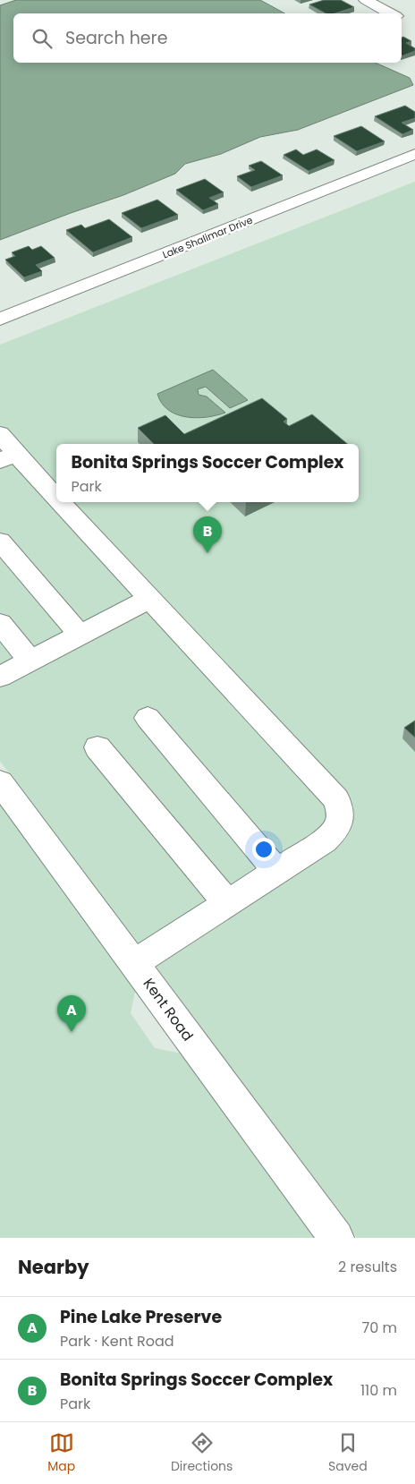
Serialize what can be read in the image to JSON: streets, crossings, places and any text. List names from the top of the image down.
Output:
{
  "streets": {
    "street": ["Lake Shalimar Drive", "Kent Road"]
  },
  "page": {
    "search": "Search here",
    "popup": ["Bonita Springs Soccer Complex", "Park"],
    "pins": ["B", "A"],
    "heading": ["Nearby", "2 results"],
    "list": [
      {
        "mark": "A",
        "name": "Pine Lake Preserve",
        "note": "Park · Kent Road",
        "value": "70 m"
      },
      {
        "mark": "B",
        "name": "Bonita Springs Soccer Complex",
        "note": "Park",
        "value": "110 m"
      }
    ],
    "nav": ["Map", "Directions", "Saved"]
  }
}
